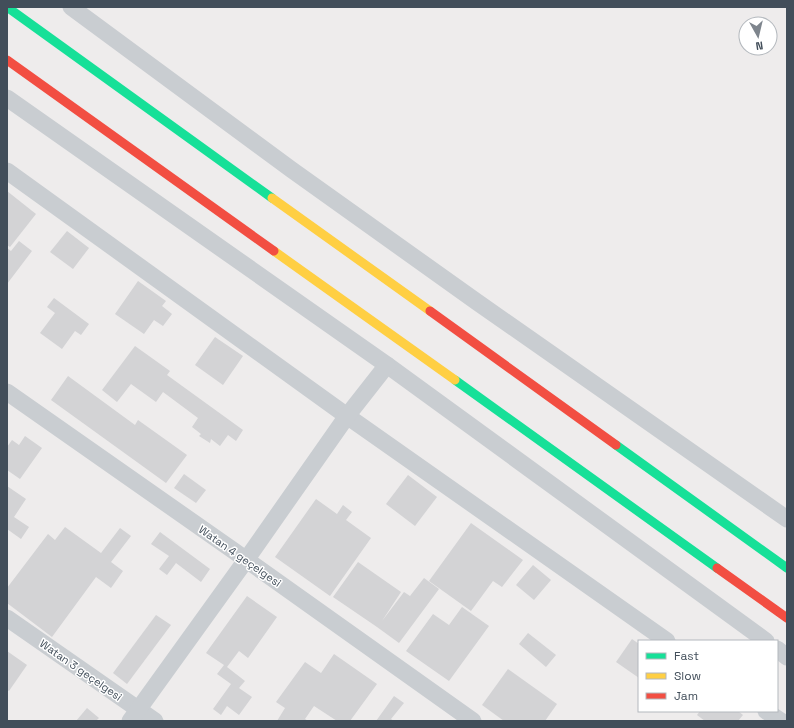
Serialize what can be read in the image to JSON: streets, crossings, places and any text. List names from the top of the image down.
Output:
{
  "streets": {
    "street": ["Watan 4 geçelgesi", "Watan 3 geçelgesi"]
  },
  "legend": ["Fast", "Slow", "Jam"],
  "north": "bottom"
}
